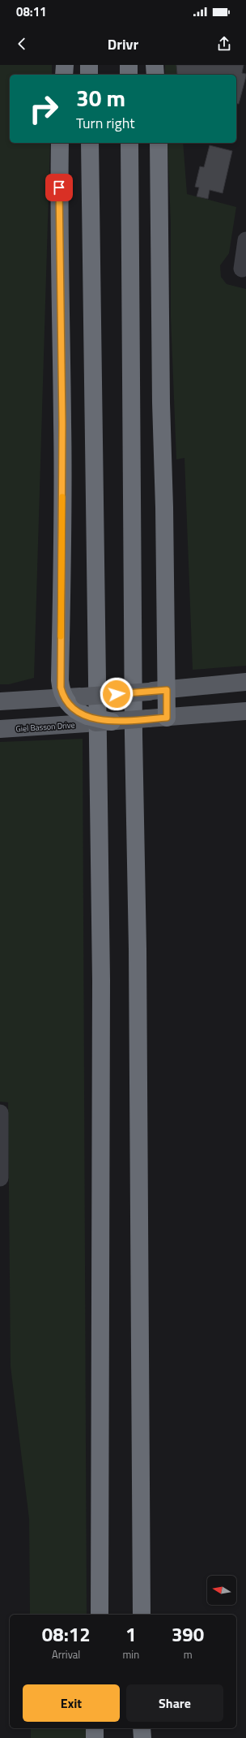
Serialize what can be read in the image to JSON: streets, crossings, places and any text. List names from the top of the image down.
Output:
{
  "streets": {
    "main road": ["Giel Basson Drive"]
  },
  "north": "left",
  "page": {
    "status": "08:11",
    "header": "Drivr",
    "turn": ["30 m", "Turn right"],
    "eta": [
      "08:12",
      "Arrival",
      "1",
      "min",
      "390",
      "m"
    ],
    "buttons": ["Exit", "Share"]
  }
}
